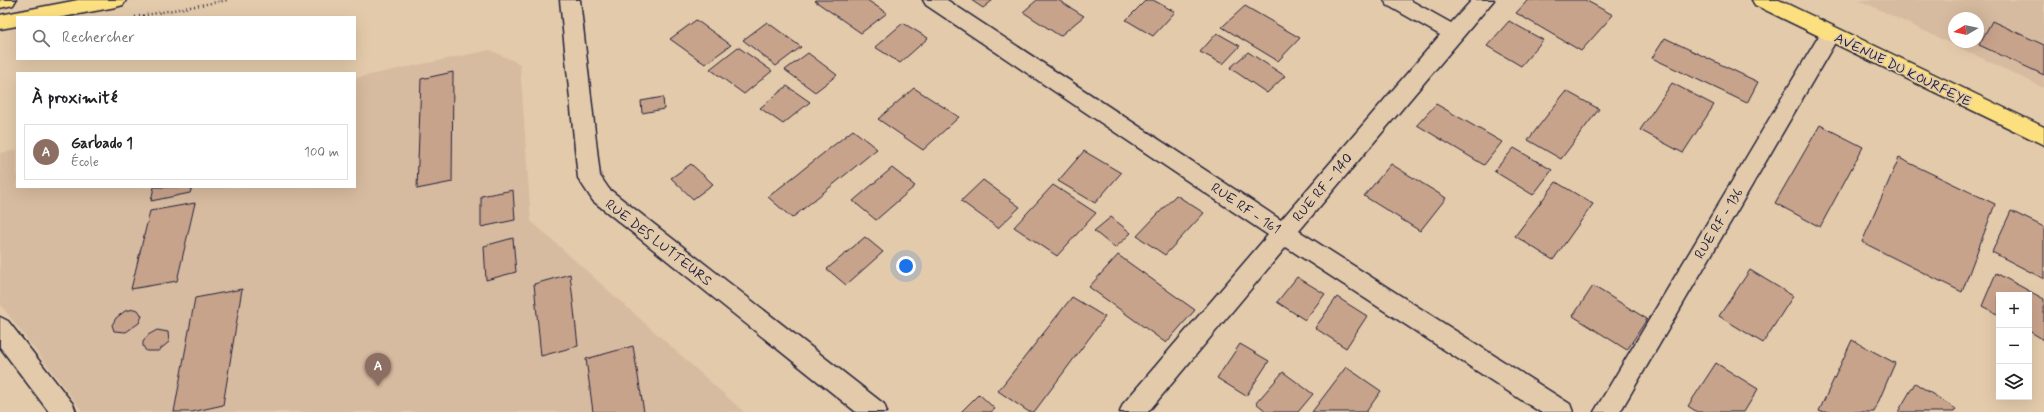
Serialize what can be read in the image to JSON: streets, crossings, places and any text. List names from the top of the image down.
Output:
{
  "streets": {
    "main road": ["AVENUE DU KOURFEYE"],
    "street": [
      "RUE RF - 140",
      "RUE RF - 161",
      "RUE RF - 136",
      "RUE DES LUTTEURS"
    ]
  },
  "crossings": [
    ["AVENUE DU KOURFEYE", "RUE RF - 136"],
    ["RUE RF - 140", "RUE RF - 161"]
  ],
  "north": "left",
  "page": {
    "search": "Rechercher",
    "heading": "À proximité",
    "list": [
      {
        "mark": "A",
        "name": "Garbado 1",
        "note": "École",
        "value": "100 m"
      }
    ],
    "map_buttons": ["+", "−"],
    "pins": "A"
  }
}
